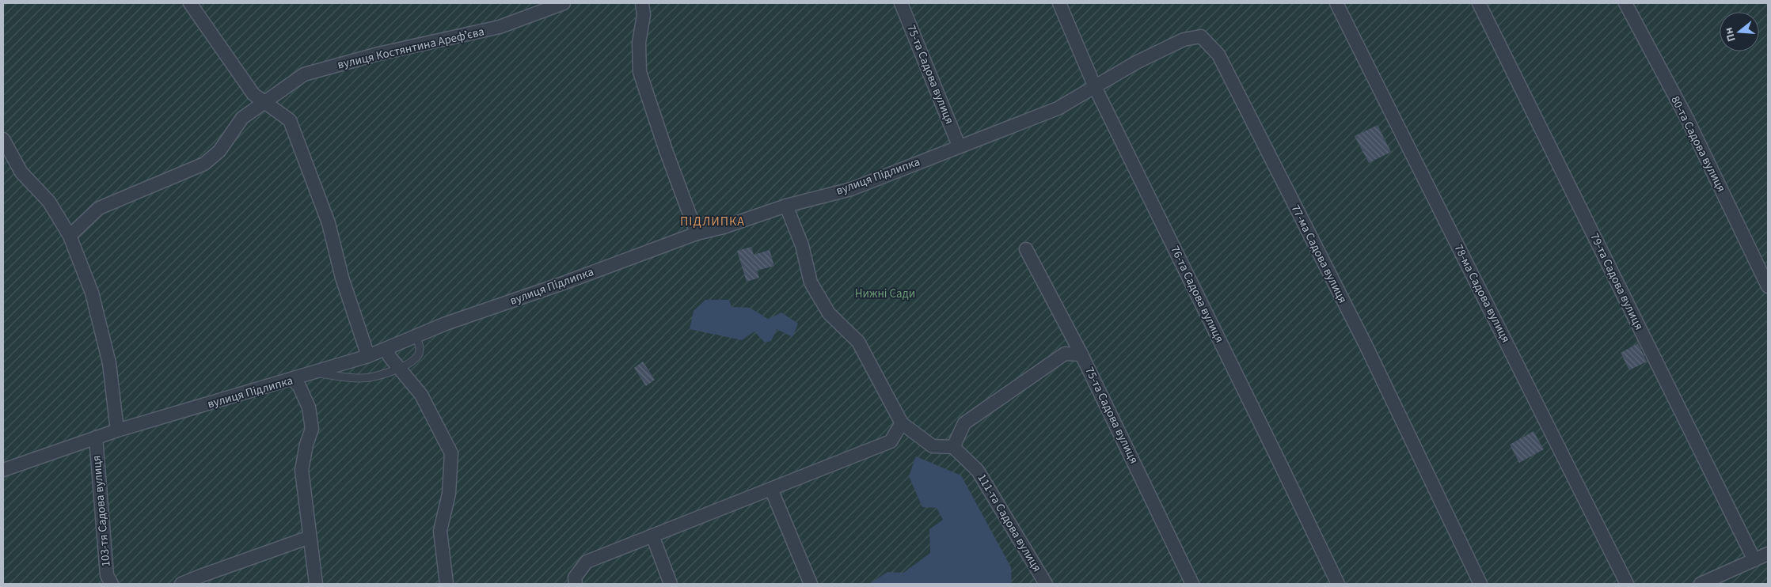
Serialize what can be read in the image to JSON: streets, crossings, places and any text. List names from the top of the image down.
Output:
{
  "streets": {
    "street": [
      "вулиця Костянтина Арефʼєва",
      "75-та Садова вулиця",
      "80-та Садова вулиця",
      "вулиця Підлипка",
      "77-ма Садова вулиця",
      "79-та Садова вулиця",
      "78-ма Садова вулиця",
      "76-та Садова вулиця",
      "103-тя Садова вулиця",
      "111-та Садова вулиця"
    ]
  },
  "crossings": [
    ["75-та Садова вулиця", "вулиця Підлипка"],
    ["вулиця Підлипка", "77-ма Садова вулиця"],
    ["вулиця Підлипка", "76-та Садова вулиця"],
    ["вулиця Підлипка", "103-тя Садова вулиця"],
    ["77-ма Садова вулиця", "76-та Садова вулиця"]
  ],
  "districts": ["ПІДЛИПКА"],
  "parks": ["Нижні Сади"],
  "north": "left"
}
